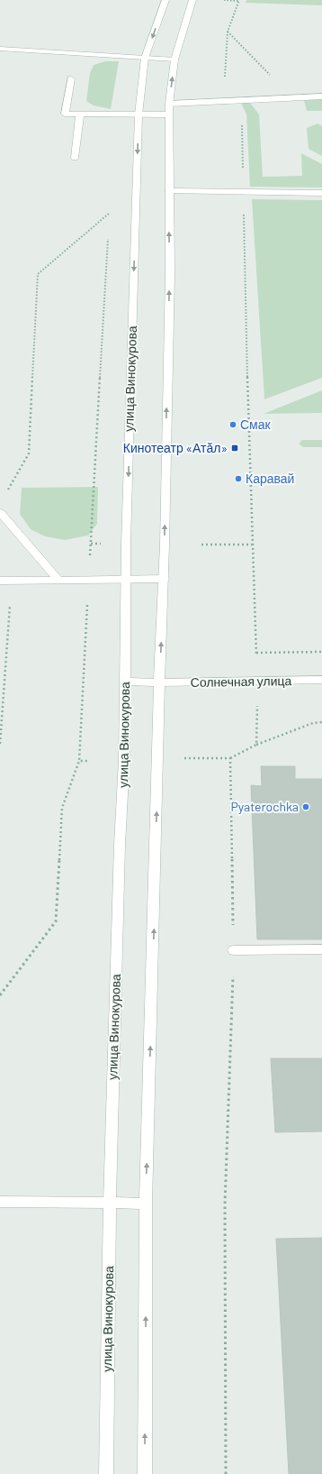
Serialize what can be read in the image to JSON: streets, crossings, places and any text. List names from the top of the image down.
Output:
{
  "streets": {
    "main road": ["улица Винокурова", "Солнечная улица"]
  },
  "crossings": [
    ["улица Винокурова", "Солнечная улица"]
  ],
  "places": {
    "other": ["Смак", "Каравай", "Pyaterochka"],
    "transit": ["Кинотеатр «Атӑл»"]
  }
}
